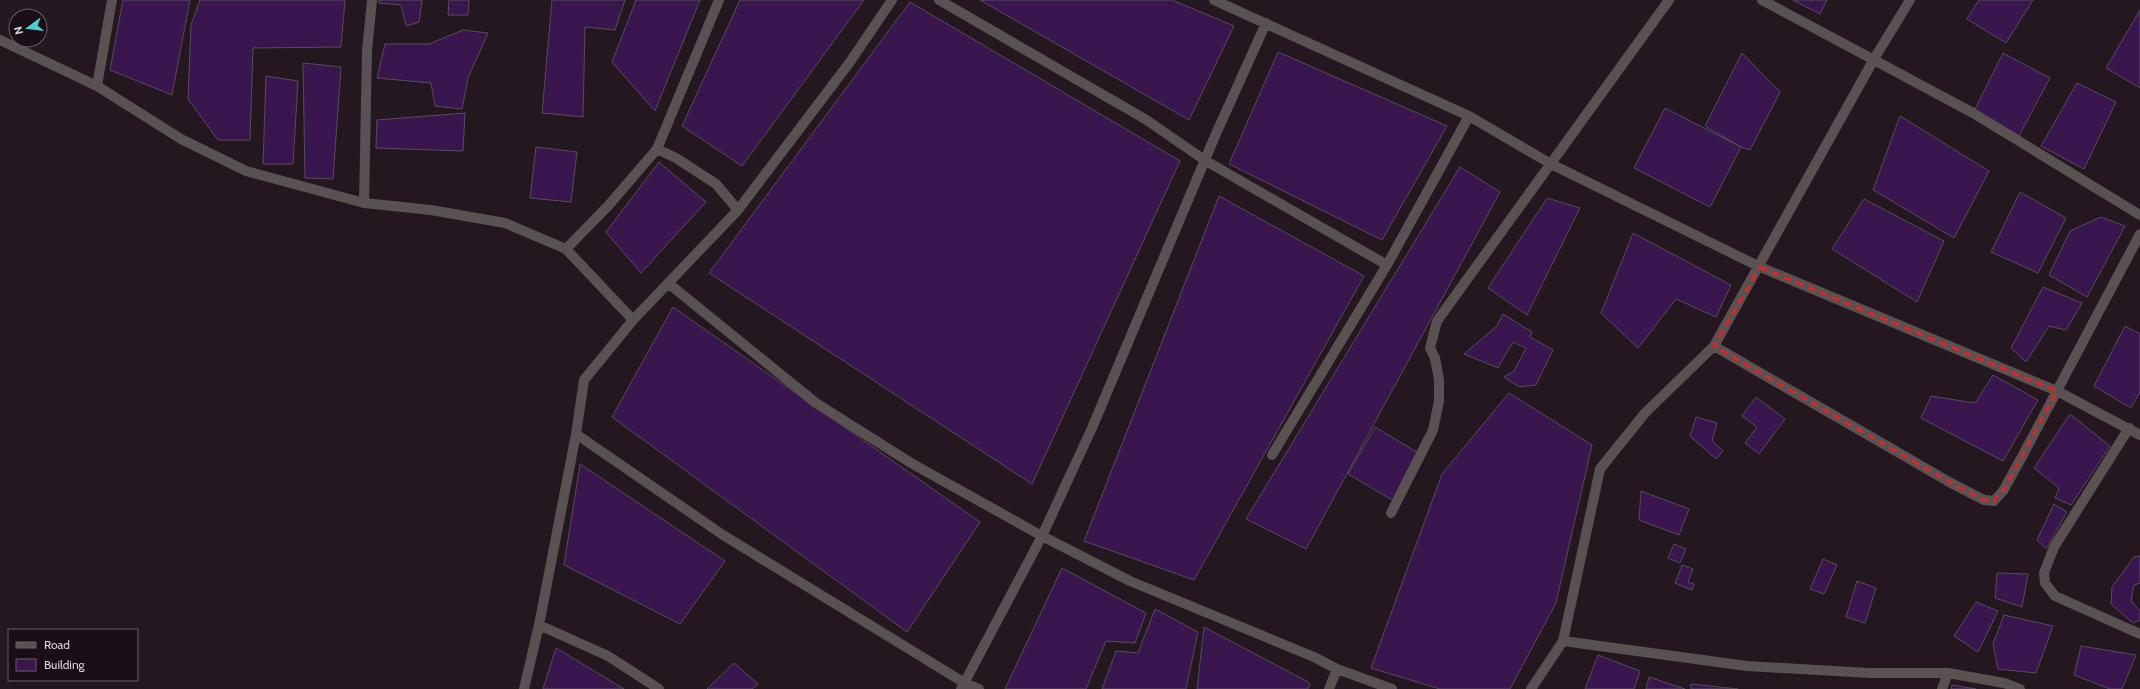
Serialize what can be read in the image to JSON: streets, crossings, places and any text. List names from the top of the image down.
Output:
{
  "legend": ["Road", "Building"],
  "north": "left"
}
